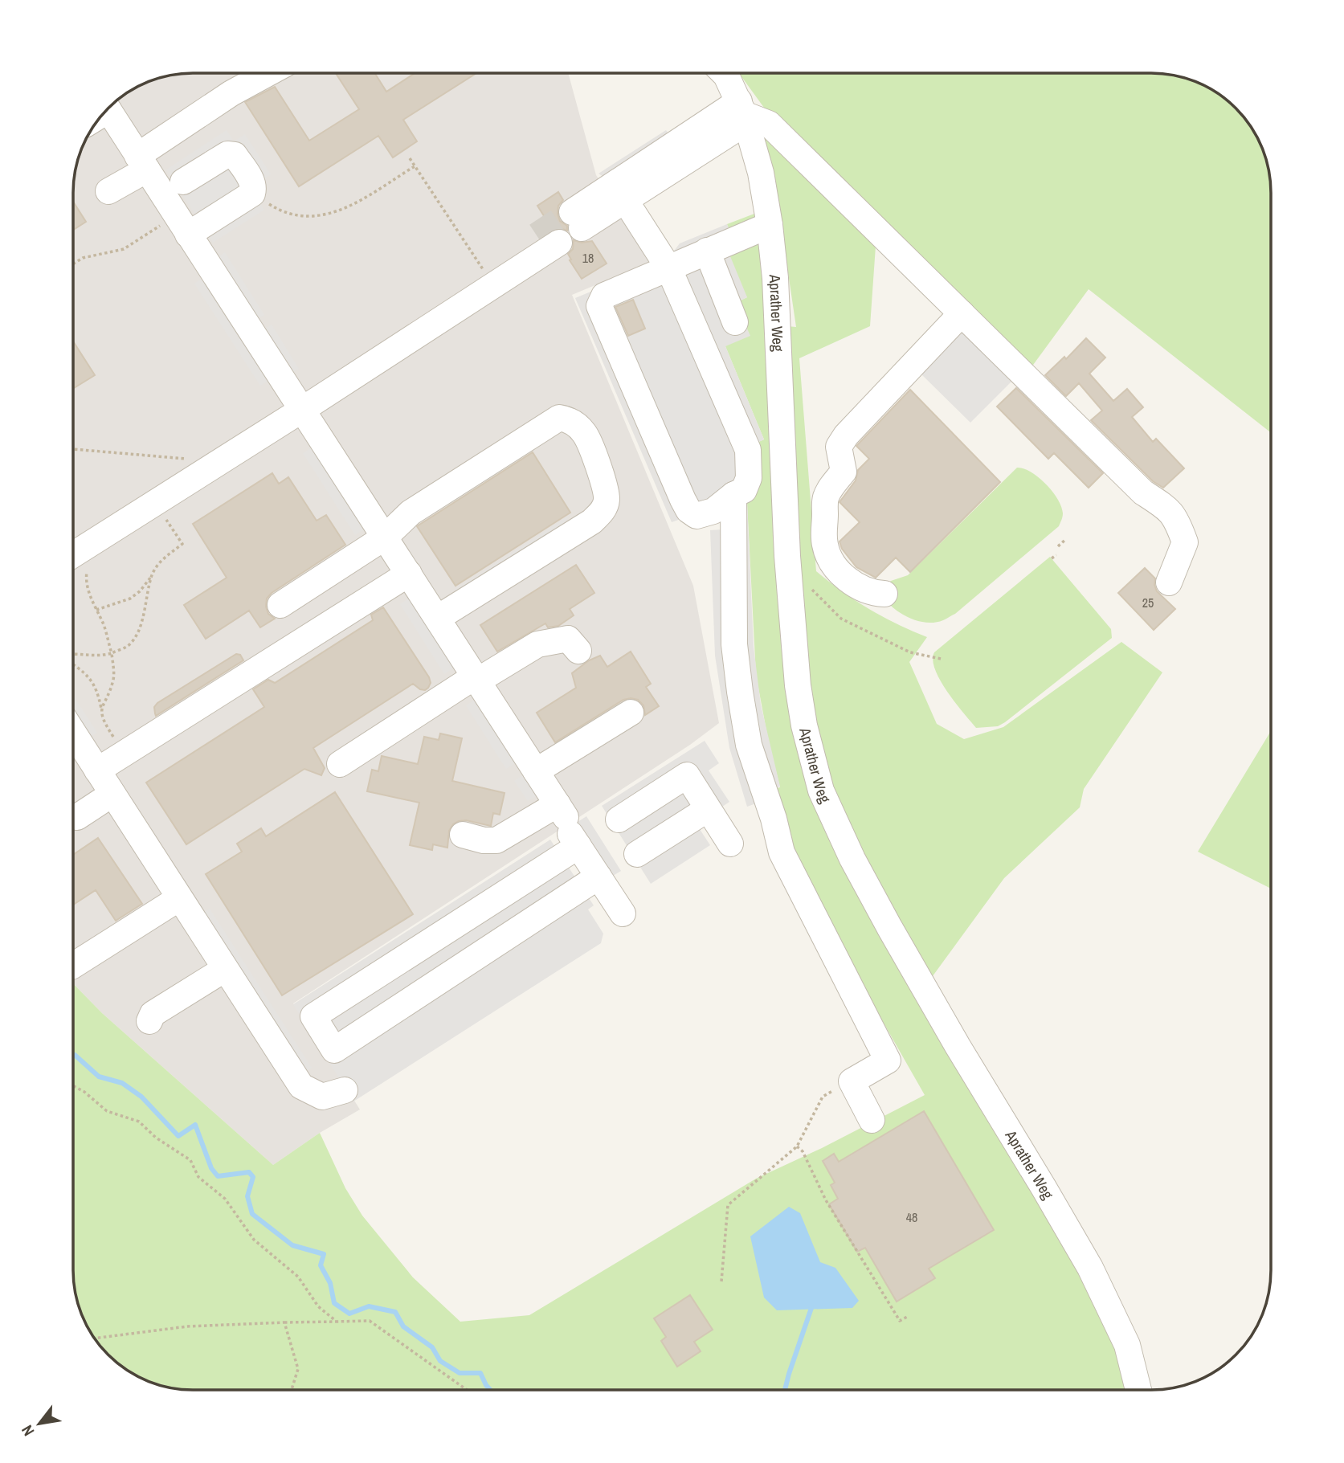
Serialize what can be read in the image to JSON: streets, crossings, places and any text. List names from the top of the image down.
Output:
{
  "streets": {
    "street": ["Aprather Weg"]
  },
  "house_numbers": ["18", "25", "48"],
  "north": "bottom left"
}
